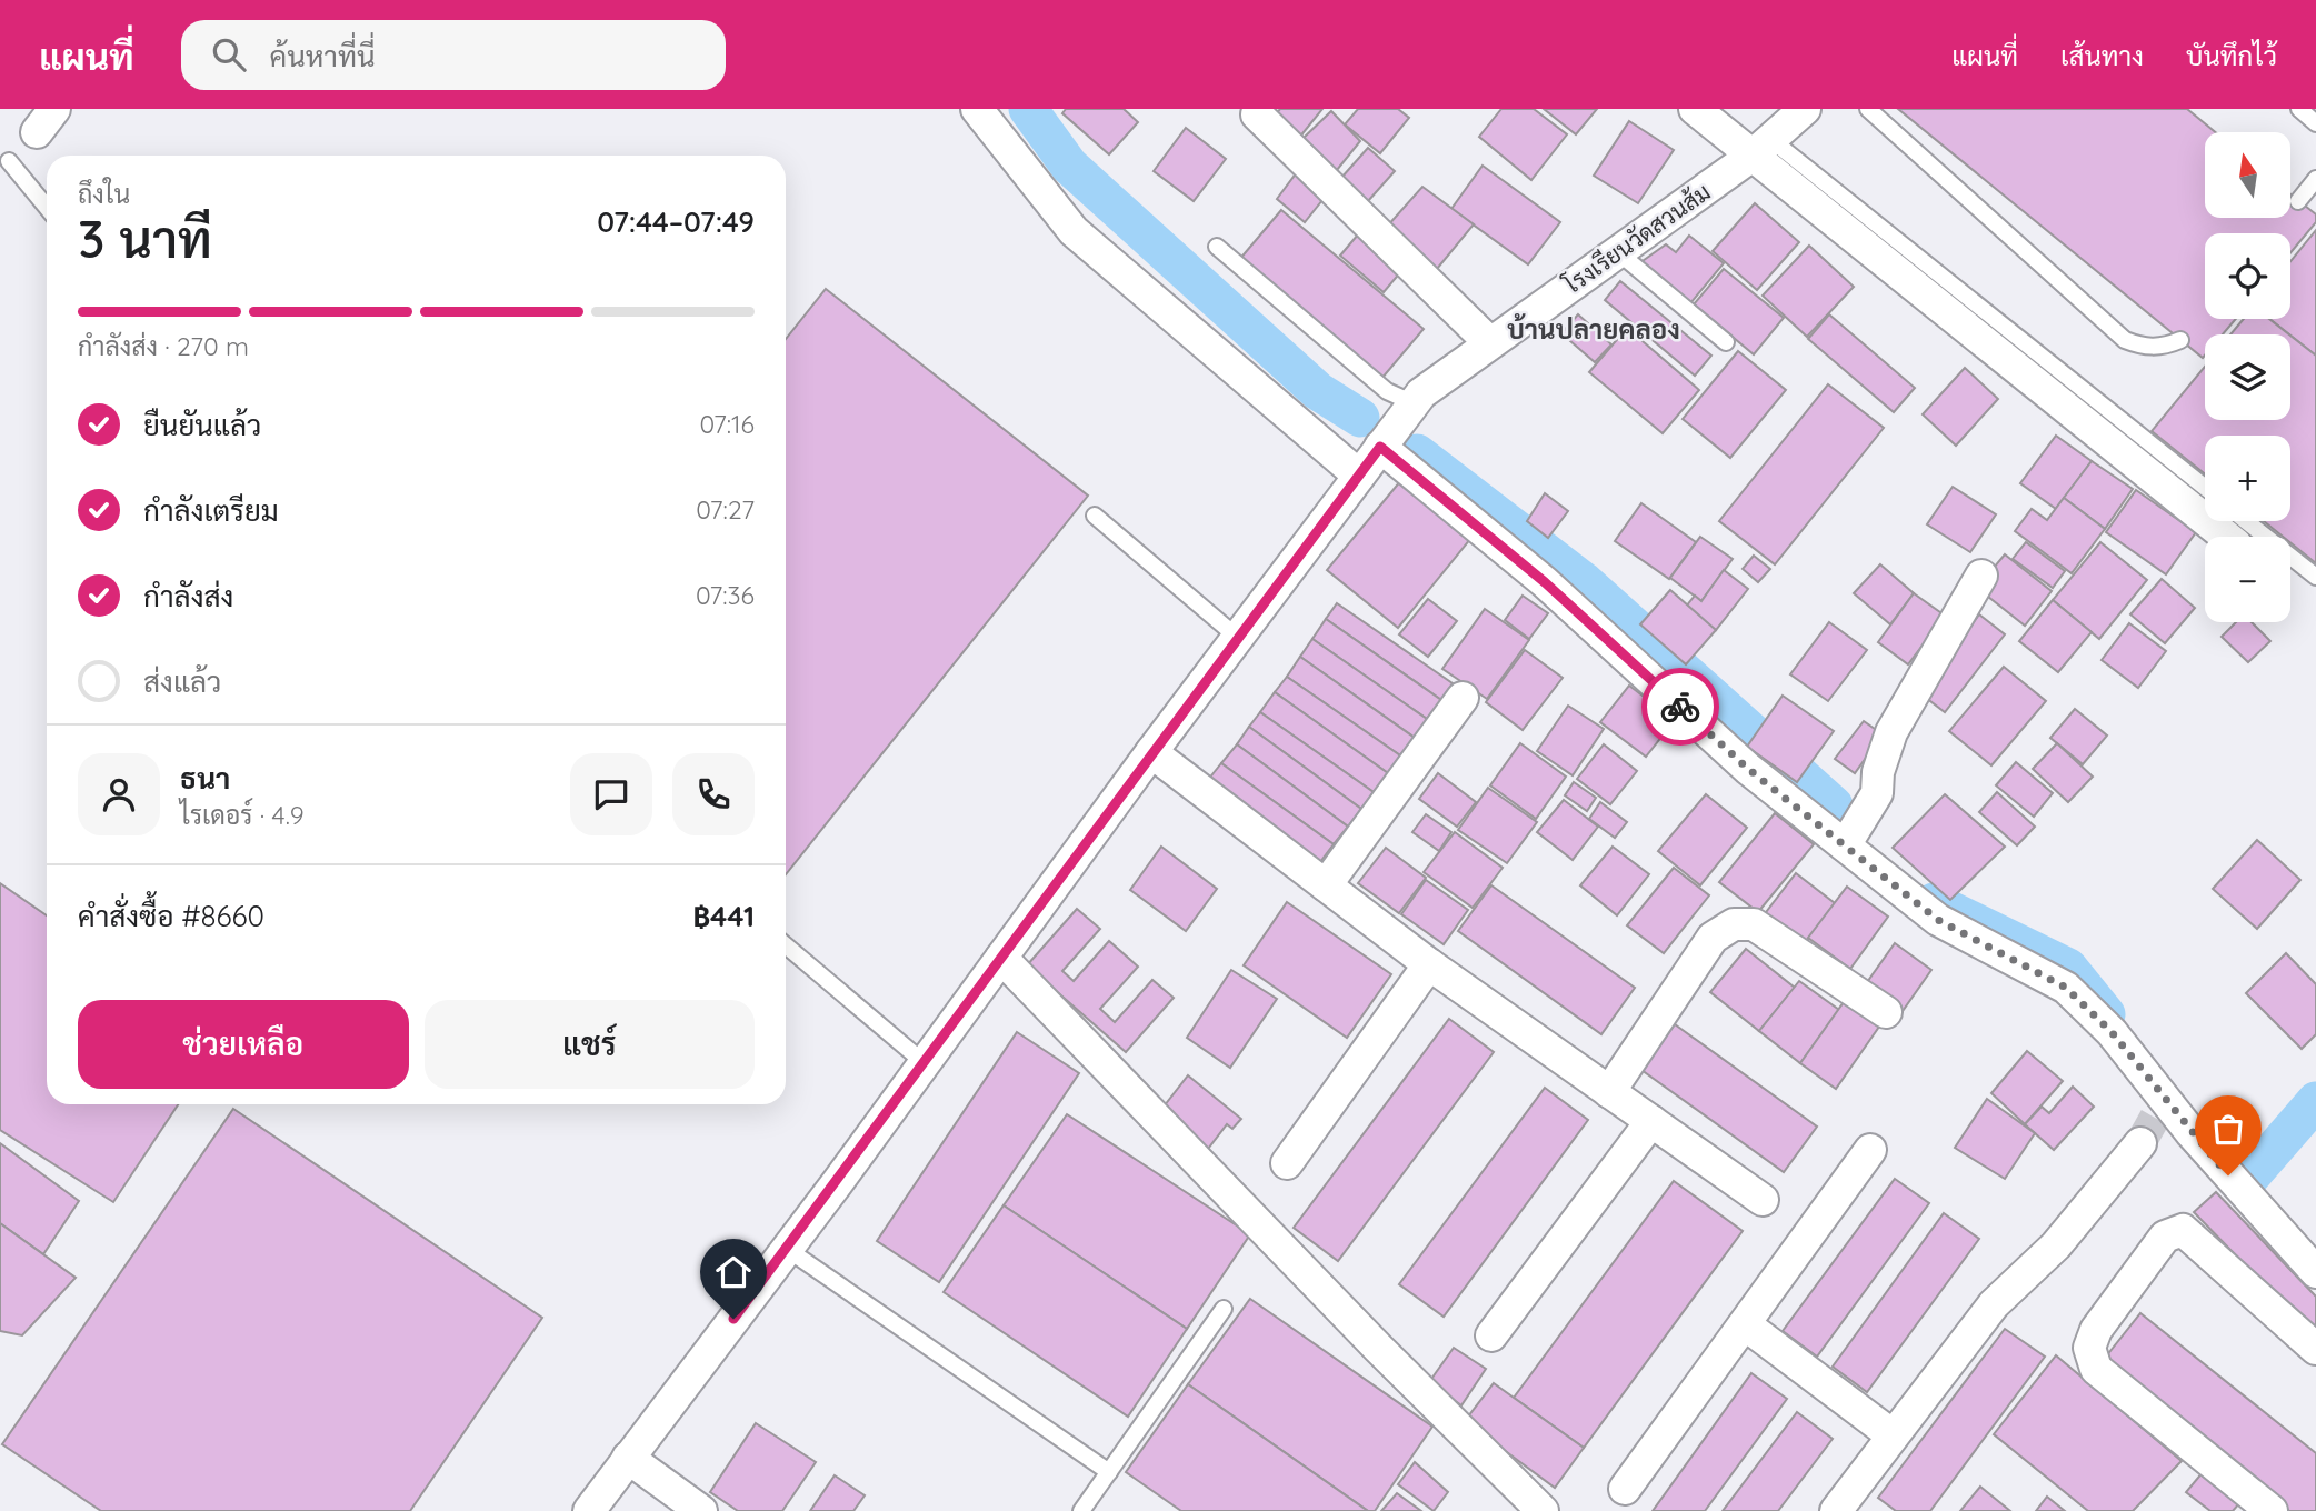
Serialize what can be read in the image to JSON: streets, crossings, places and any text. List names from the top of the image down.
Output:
{
  "streets": {
    "street": ["โรงเรียนวัดสวนส้ม"]
  },
  "districts": ["บ้านปลายคลอง"],
  "north": "top",
  "page": {
    "header": "แผนที่",
    "search": "ค้นหาที่นี่",
    "nav": ["แผนที่", "เส้นทาง", "บันทึกไว้"],
    "map_buttons": ["+", "−"],
    "heading": ["3 นาที", "ถึงใน", "07:44–07:49"],
    "panel": [
      "ธนา",
      "ไรเดอร์ · 4.9",
      "คำสั่งซื้อ #8660",
      "฿441"
    ],
    "bar": "กำลังส่ง · 270 m",
    "list": [
      ["ยืนยันแล้ว", "07:16"],
      ["กำลังเตรียม", "07:27"],
      ["กำลังส่ง", "07:36"],
      "ส่งแล้ว"
    ],
    "buttons": ["ช่วยเหลือ", "แชร์"]
  }
}
